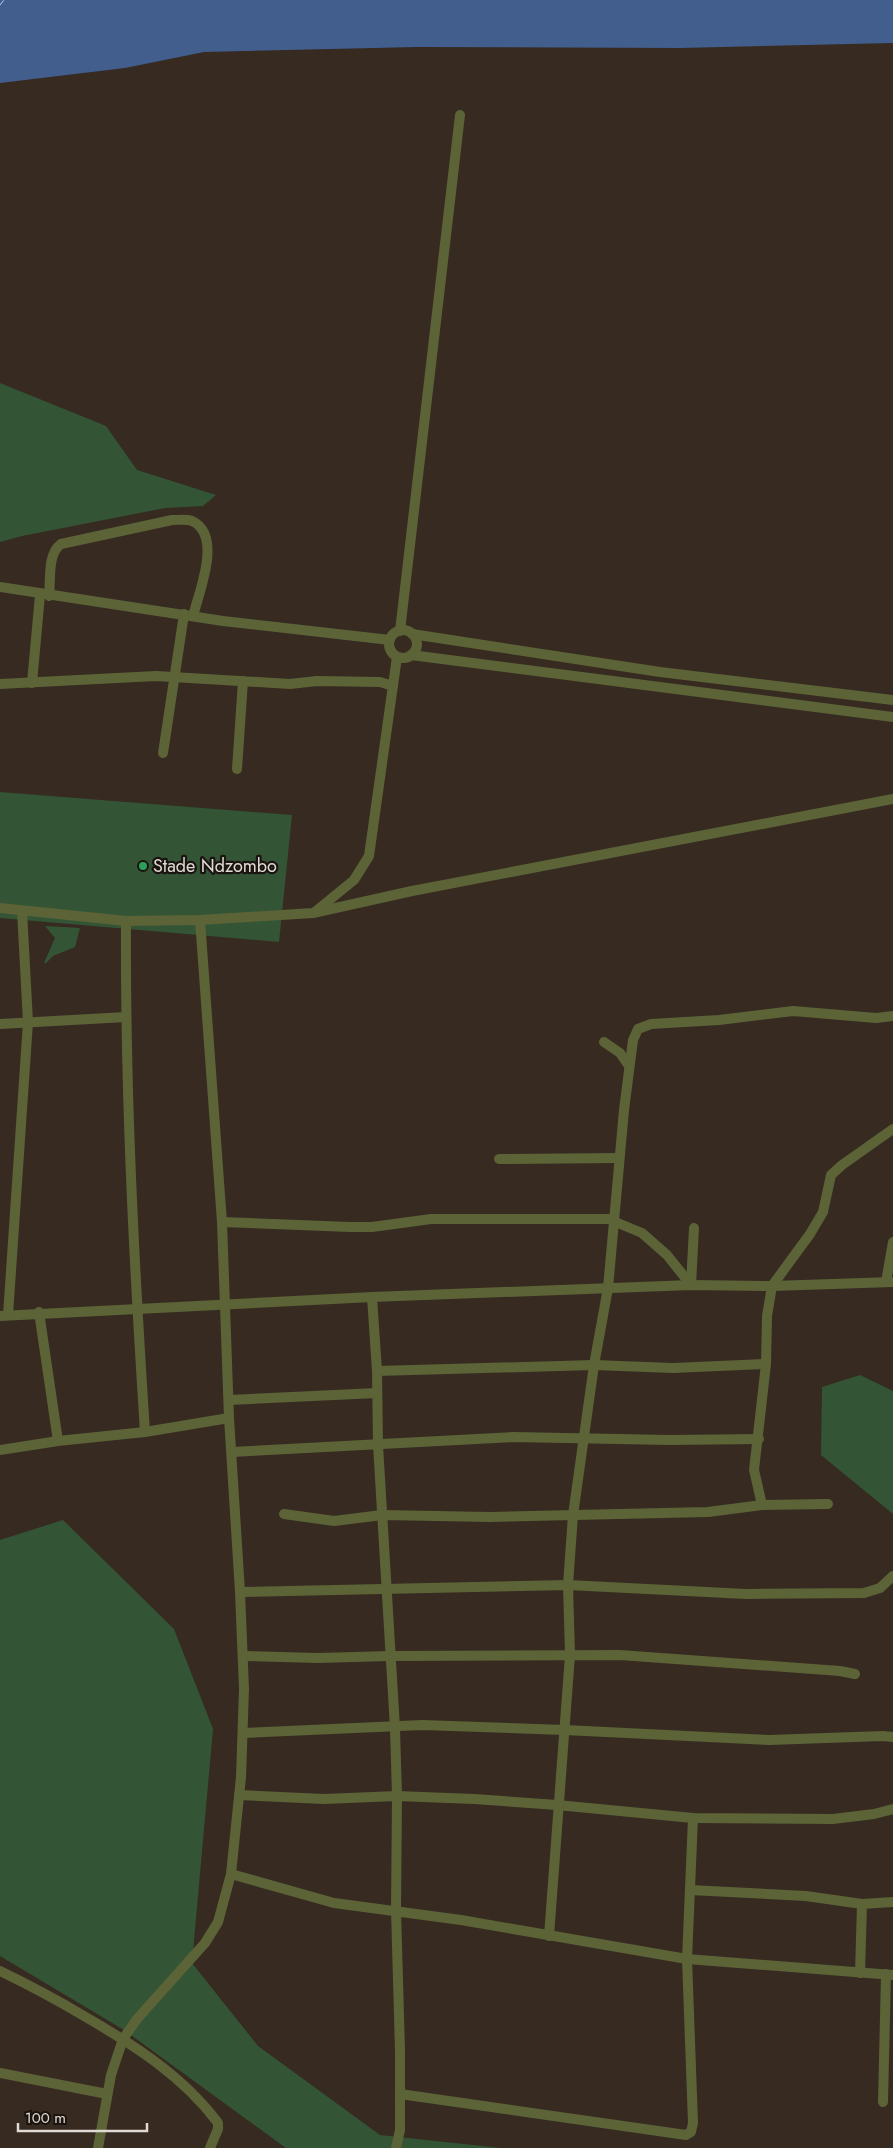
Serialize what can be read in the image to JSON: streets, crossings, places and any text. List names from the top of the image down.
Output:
{
  "places": ["Stade Ndzombo"],
  "scale_bar": "100 m"
}
